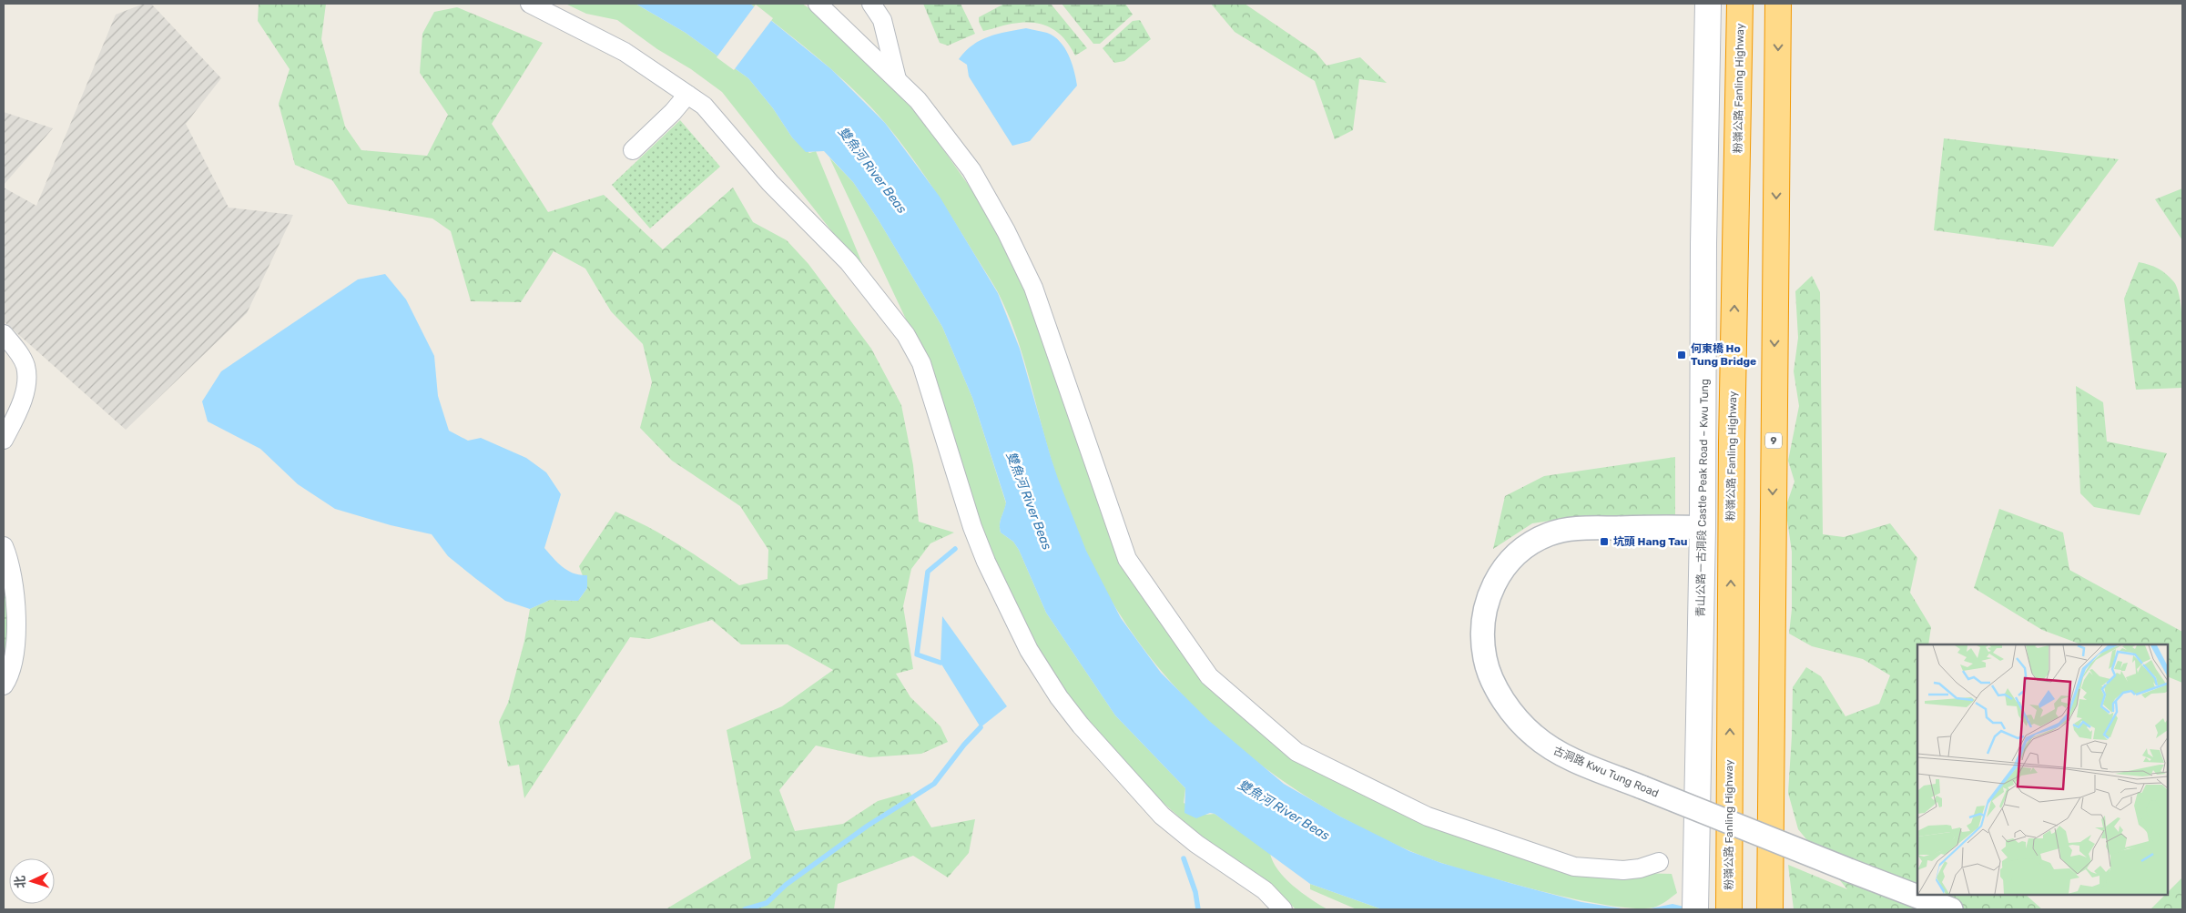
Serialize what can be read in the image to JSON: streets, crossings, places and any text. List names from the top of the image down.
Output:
{
  "streets": {
    "highway": ["粉嶺公路 Fanling Highway", "9"],
    "main road": ["青山公路－古洞段 Castle Peak Road – Kwu Tung"],
    "street": ["古洞路 Kwu Tung Road"]
  },
  "crossings": [
    ["青山公路－古洞段 Castle Peak Road – Kwu Tung", "古洞路 Kwu Tung Road"]
  ],
  "water": ["雙魚河 River Beas"],
  "places": {
    "transit": ["何東橋 Ho Tung Bridge", "坑頭 Hang Tau"]
  },
  "north": "left"
}
